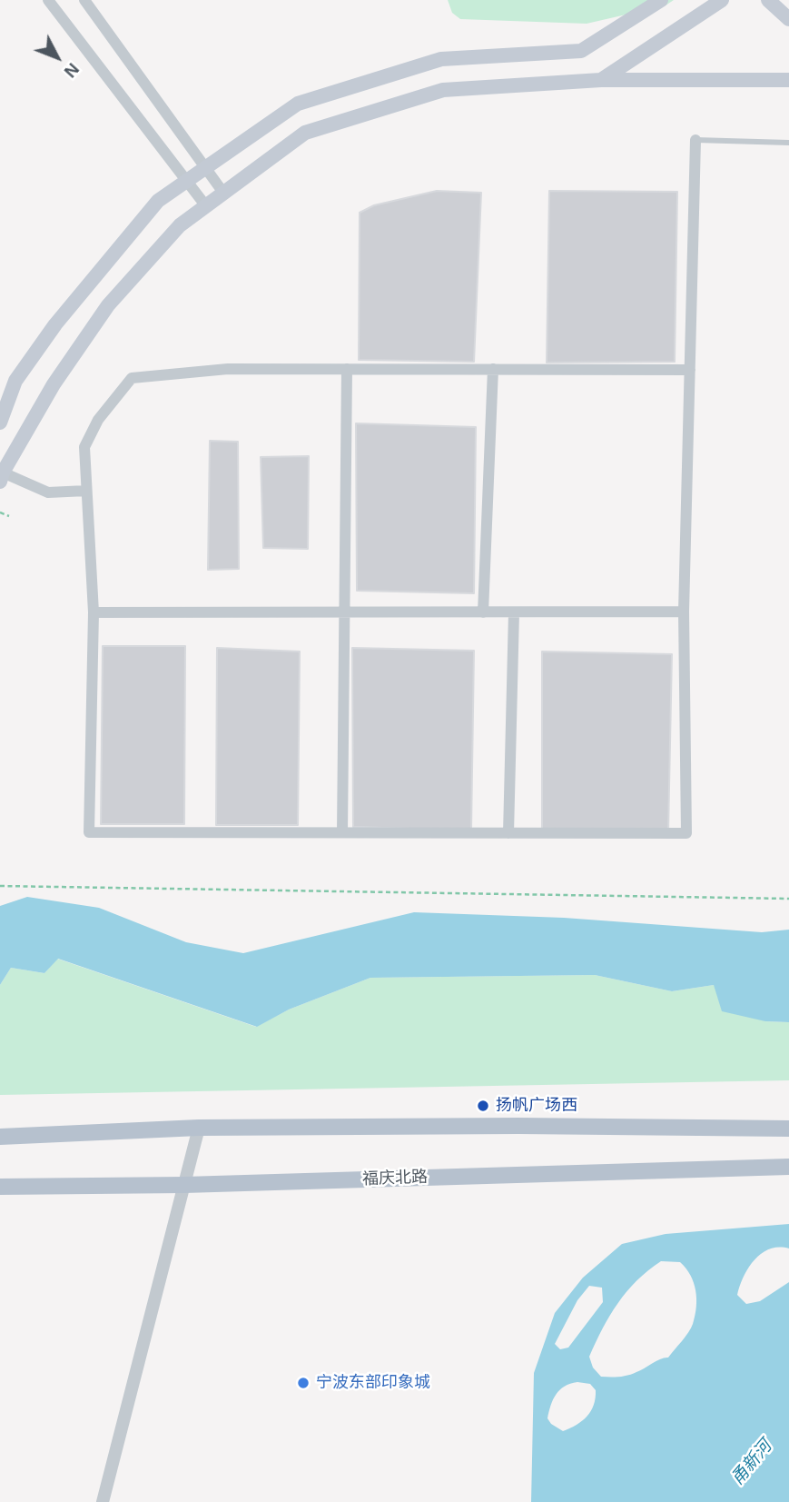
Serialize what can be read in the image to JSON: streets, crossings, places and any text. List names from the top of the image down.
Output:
{
  "streets": {
    "main road": ["福庆北路"]
  },
  "water": ["甬新河"],
  "places": ["扬帆广场西", "宁波东部印象城"],
  "north": "bottom right"
}
